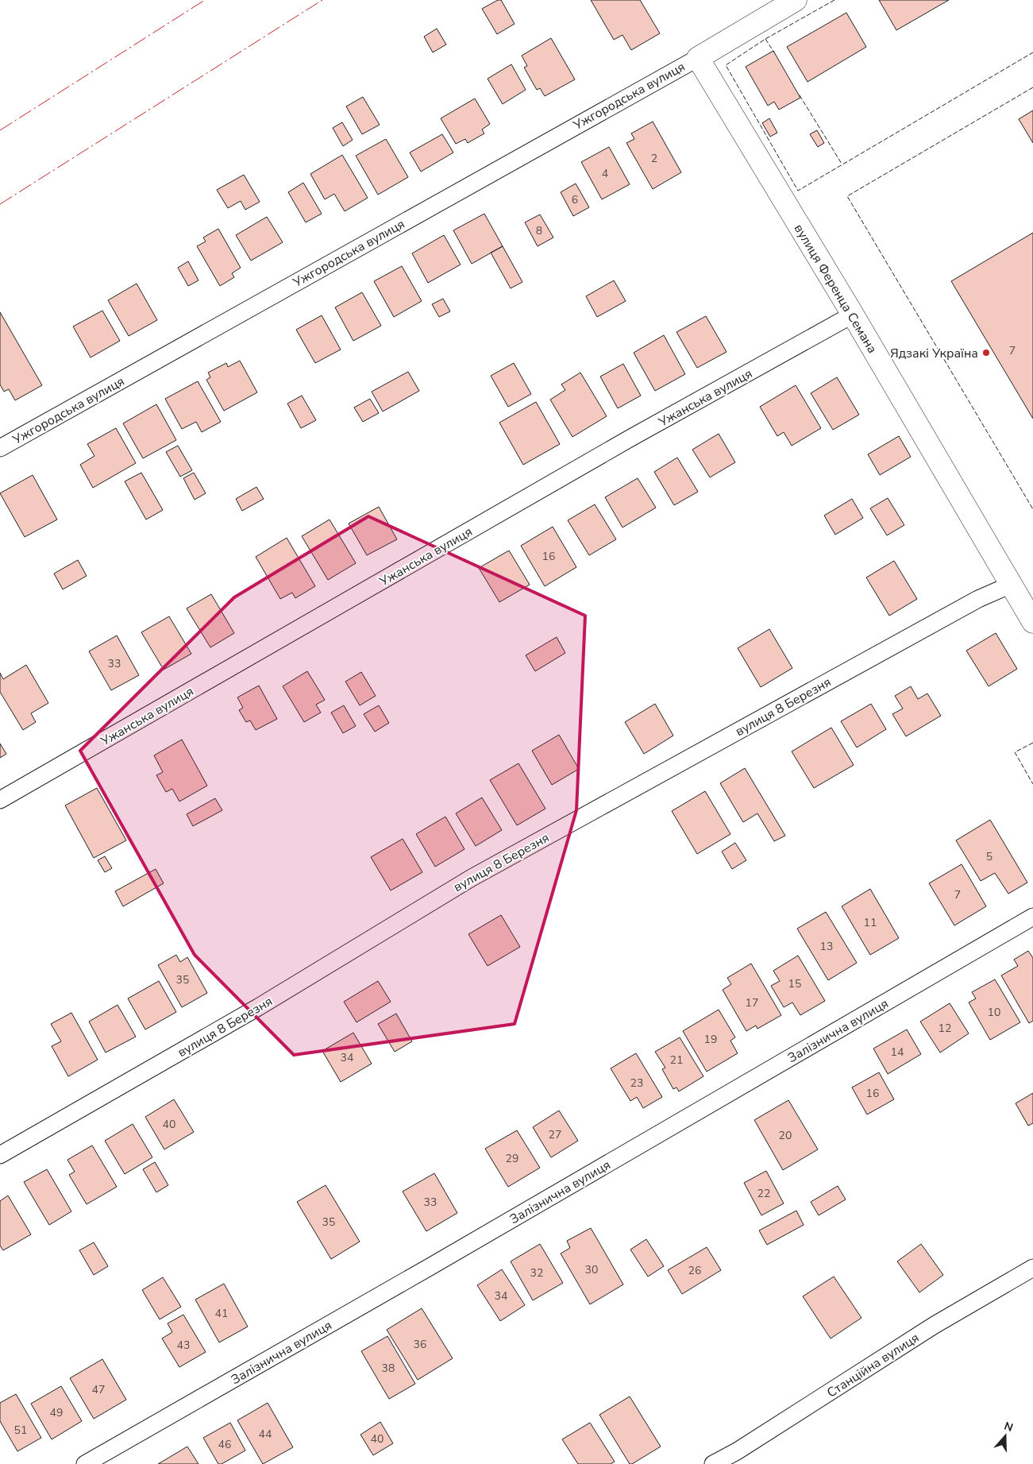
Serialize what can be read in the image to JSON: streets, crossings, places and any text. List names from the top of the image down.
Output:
{
  "streets": {
    "street": [
      "Ужгородська вулиця",
      "вулиця Ференца Семана",
      "Ужанська вулиця",
      "вулиця 8 Березня",
      "Залізнична вулиця",
      "Станційна вулиця"
    ]
  },
  "crossings": [
    ["Ужгородська вулиця", "вулиця Ференца Семана"],
    ["вулиця Ференца Семана", "Ужанська вулиця"],
    ["вулиця Ференца Семана", "вулиця 8 Березня"]
  ],
  "places": ["Ядзакі Україна"],
  "house_numbers": [
    "2",
    "4",
    "6",
    "8",
    "7",
    "16",
    "33",
    "5",
    "7",
    "11",
    "13",
    "35",
    "15",
    "17",
    "10",
    "12",
    "19",
    "14",
    "34",
    "21",
    "23",
    "16",
    "40",
    "27",
    "20",
    "29",
    "22",
    "33",
    "35",
    "30",
    "26",
    "32",
    "34",
    "41",
    "36",
    "43",
    "38",
    "47",
    "49",
    "51",
    "44",
    "40",
    "46"
  ],
  "north": "top"
}
